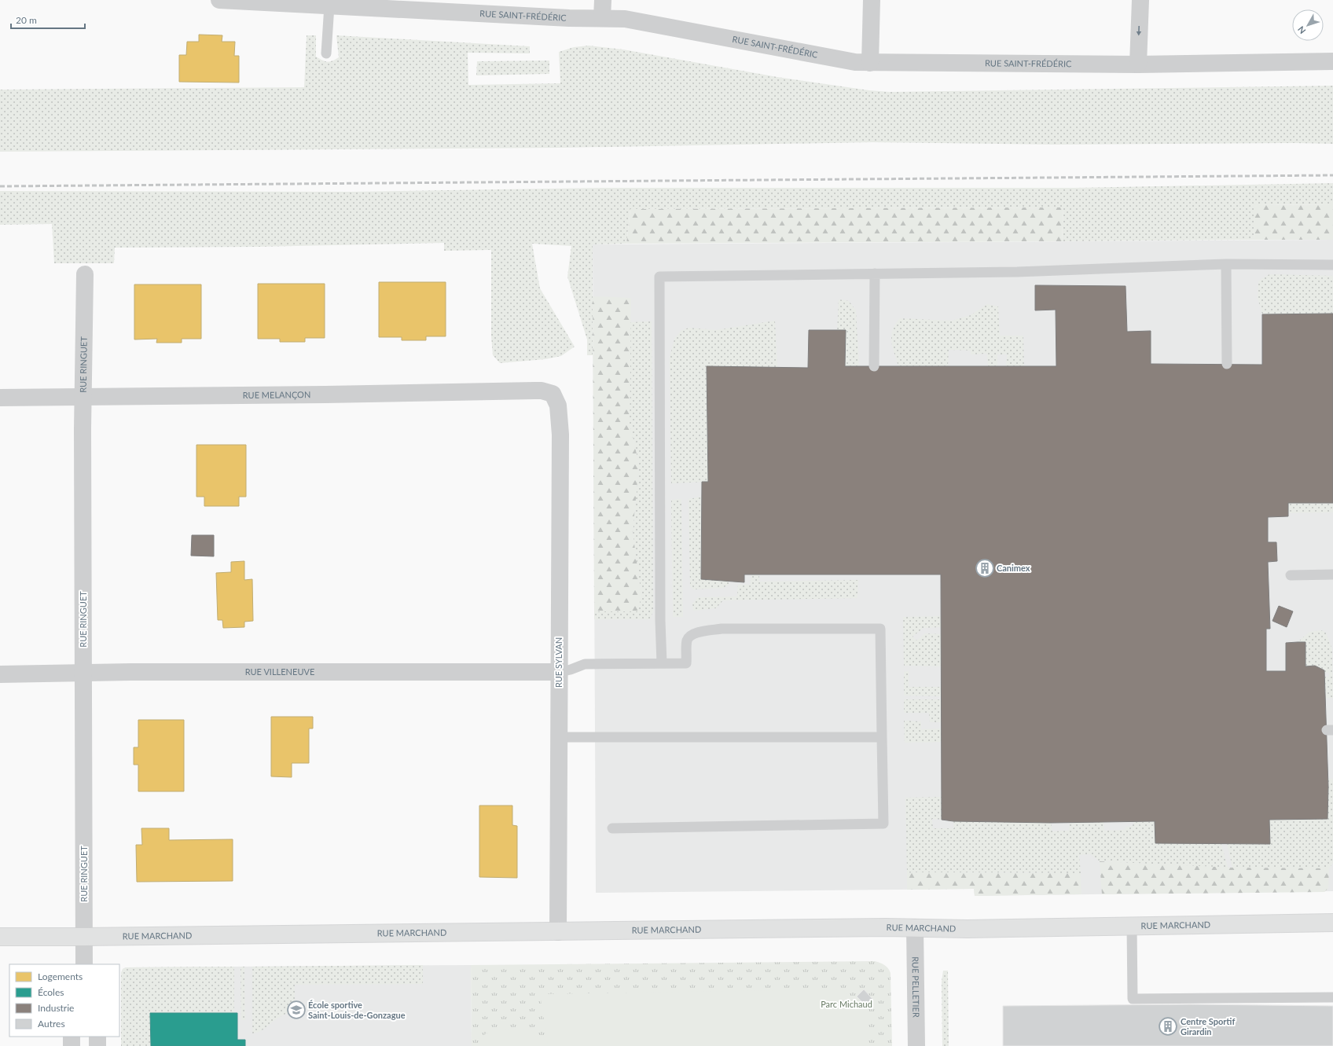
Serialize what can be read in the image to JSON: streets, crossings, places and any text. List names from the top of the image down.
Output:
{
  "streets": {
    "street": [
      "RUE SAINT-FRÉDÉRIC",
      "RUE RINGUET",
      "RUE MELANÇON",
      "RUE SYLVAN",
      "RUE VILLENEUVE",
      "RUE MARCHAND",
      "RUE PELLETIER"
    ]
  },
  "crossings": [
    ["RUE RINGUET", "RUE MELANÇON"],
    ["RUE RINGUET", "RUE VILLENEUVE"],
    ["RUE RINGUET", "RUE MARCHAND"],
    ["RUE MELANÇON", "RUE SYLVAN"],
    ["RUE SYLVAN", "RUE VILLENEUVE"],
    ["RUE SYLVAN", "RUE MARCHAND"],
    ["RUE MARCHAND", "RUE PELLETIER"]
  ],
  "parks": ["Parc Michaud"],
  "places": {
    "building": ["Canimex", "Centre Sportif Girardin"],
    "school or university": ["École sportive Saint-Louis-de-Gonzague"]
  },
  "legend": [
    "Logements",
    "Écoles",
    "Industrie",
    "Autres"
  ],
  "scale_bar": "20 m",
  "north": "bottom left"
}
